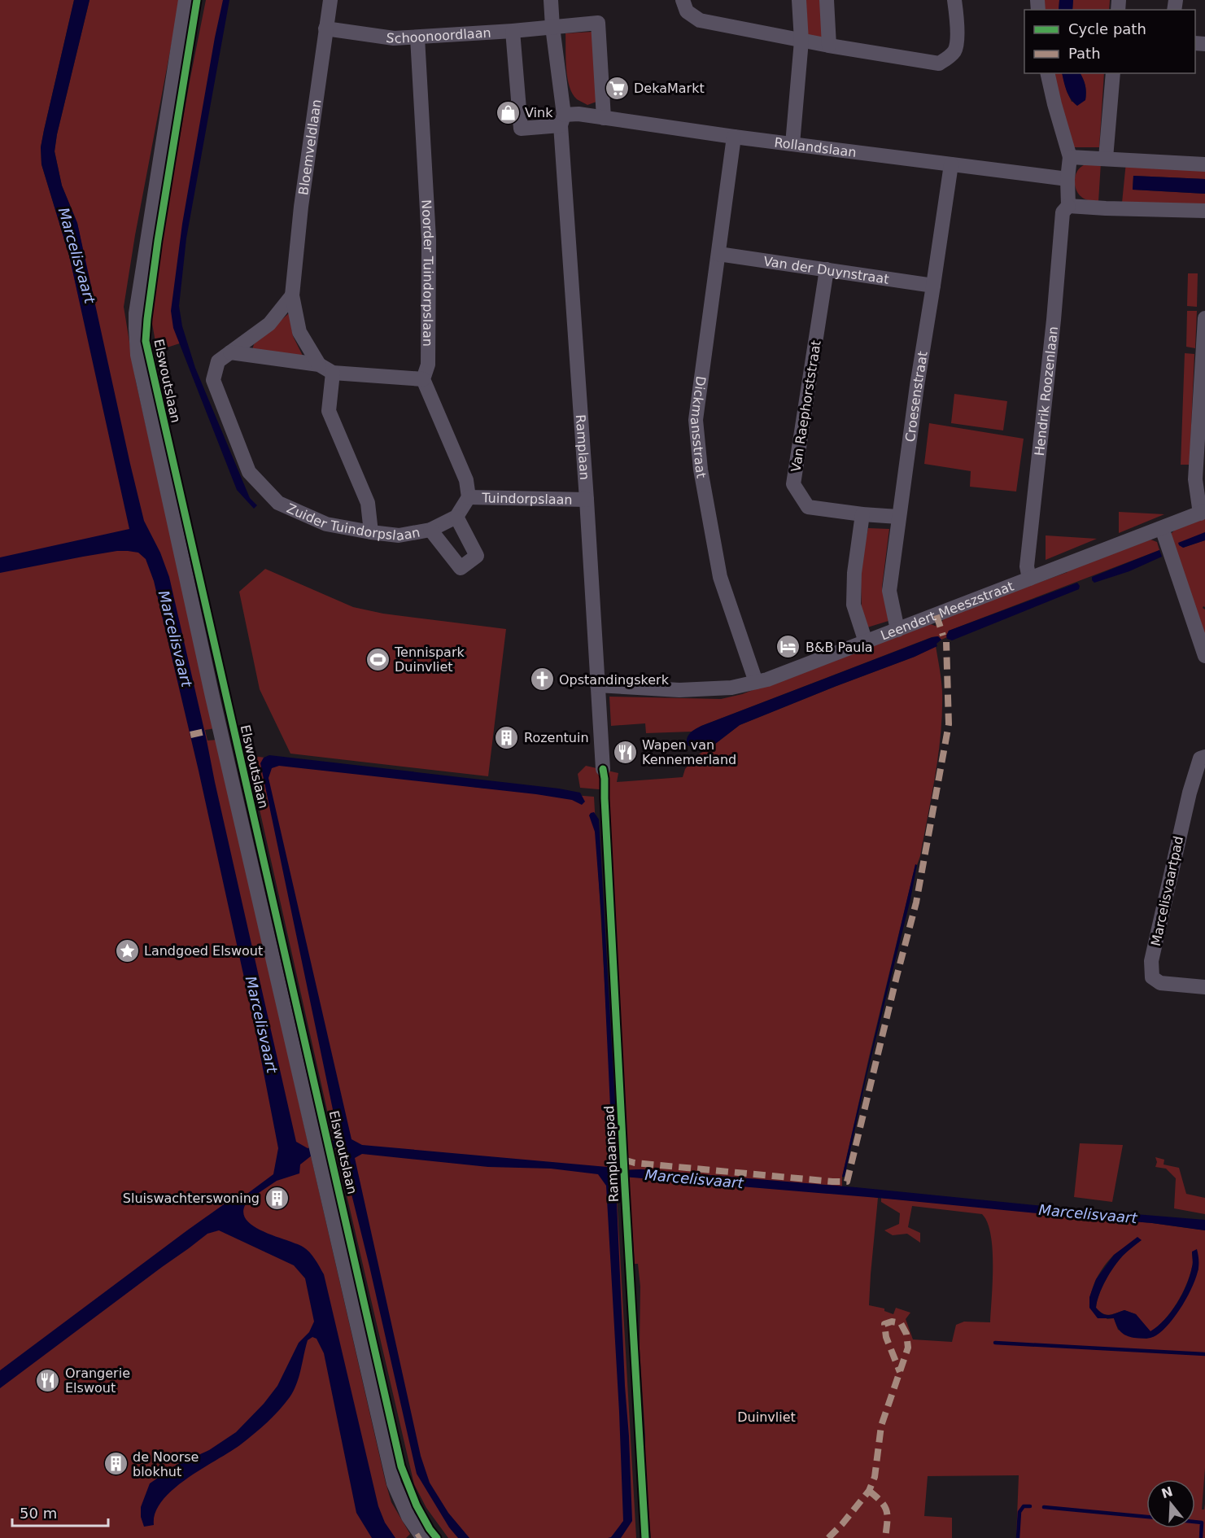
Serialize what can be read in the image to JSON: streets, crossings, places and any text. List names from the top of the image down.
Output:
{
  "streets": {
    "street": [
      "Schoonoordlaan",
      "Rollandslaan",
      "Bloemveldlaan",
      "Van der Duynstraat",
      "Noorder Tuindorpslaan",
      "Elswoutslaan",
      "Hendrik Roozenlaan",
      "Croesenstraat",
      "Van Raephorststraat",
      "Dickmansstraat",
      "Ramplaan",
      "Tuindorpslaan",
      "Zuider Tuindorpslaan",
      "Leendert Meeszstraat",
      "Marcelisvaartpad"
    ],
    "cycle path": ["Ramplaanspad"]
  },
  "crossings": [
    ["Schoonoordlaan", "Bloemveldlaan"],
    ["Schoonoordlaan", "Noorder Tuindorpslaan"],
    ["Schoonoordlaan", "Ramplaan"],
    ["Rollandslaan", "Croesenstraat"],
    ["Rollandslaan", "Dickmansstraat"],
    ["Rollandslaan", "Ramplaan"],
    ["Van der Duynstraat", "Croesenstraat"],
    ["Van der Duynstraat", "Van Raephorststraat"],
    ["Van der Duynstraat", "Dickmansstraat"],
    ["Hendrik Roozenlaan", "Leendert Meeszstraat"],
    ["Croesenstraat", "Van Raephorststraat"],
    ["Croesenstraat", "Leendert Meeszstraat"],
    ["Dickmansstraat", "Leendert Meeszstraat"],
    ["Ramplaan", "Tuindorpslaan"],
    ["Ramplaan", "Leendert Meeszstraat"]
  ],
  "water": ["Marcelisvaart"],
  "parks": ["Duinvliet"],
  "places": {
    "supermarket": ["DekaMarkt"],
    "shop": ["Vink"],
    "hotel": ["B&B Paula"],
    "sports": ["Tennispark Duinvliet"],
    "church": ["Opstandingskerk"],
    "building": ["Rozentuin", "Sluiswachterswoning", "de Noorse blokhut"],
    "restaurant": ["Wapen van Kennemerland", "Orangerie Elswout"],
    "place": ["Landgoed Elswout"]
  },
  "legend": ["Cycle path", "Path"],
  "scale_bar": "50 m",
  "north": "top"
}
